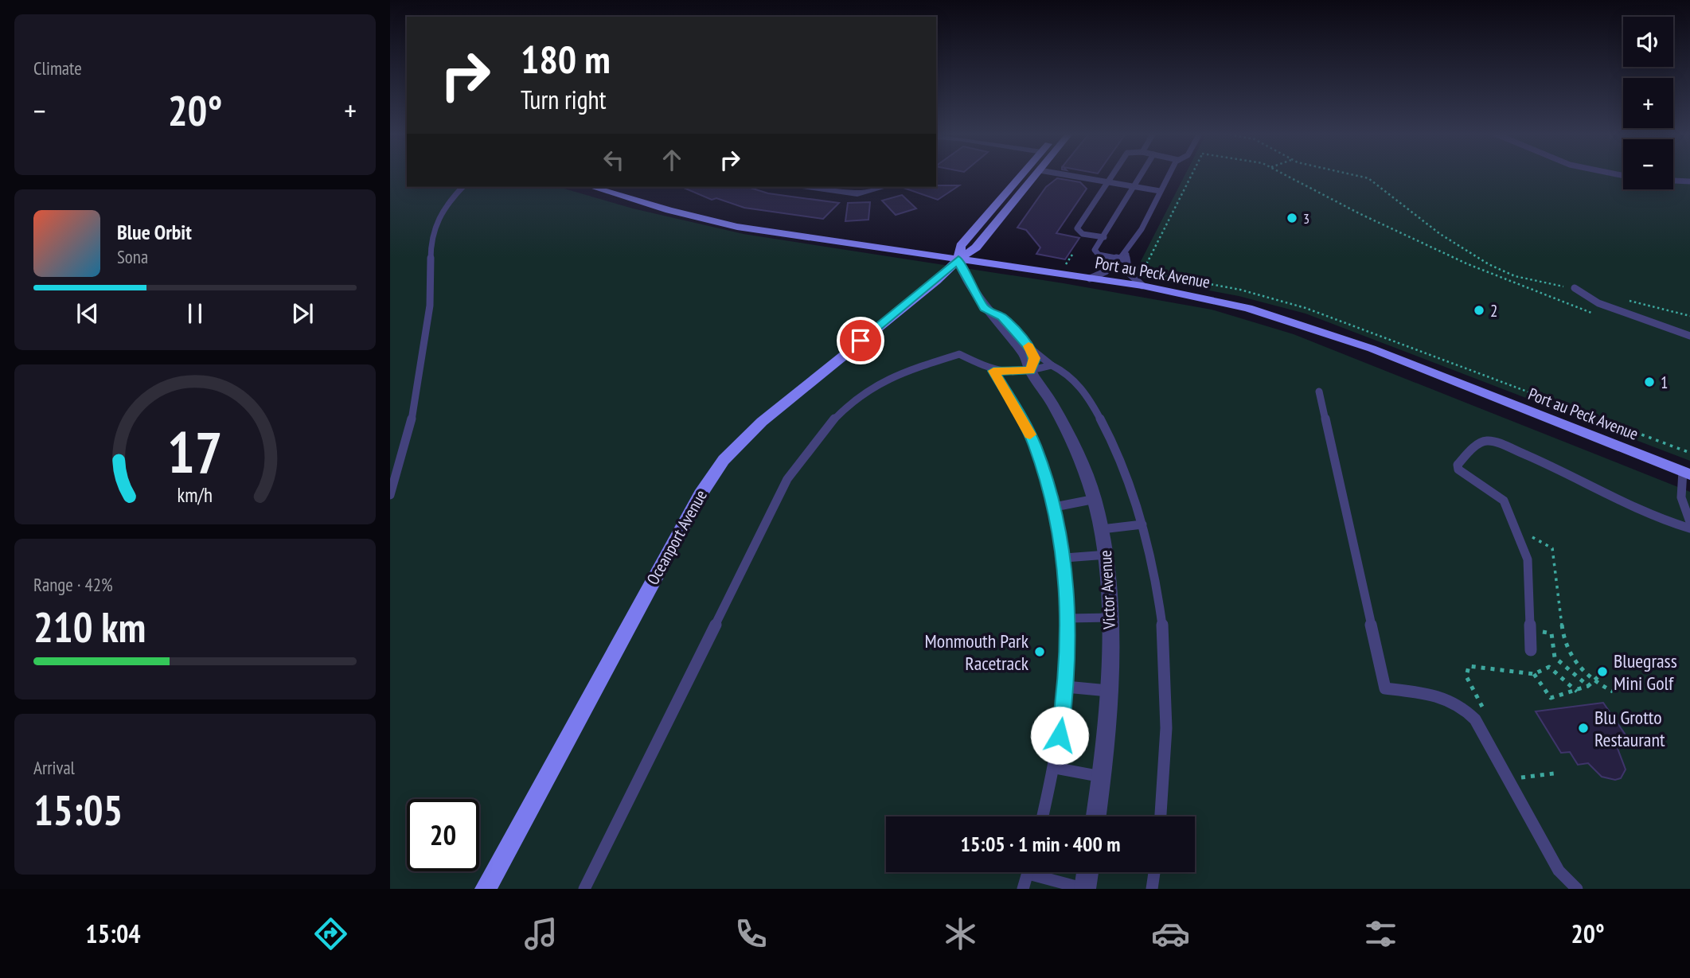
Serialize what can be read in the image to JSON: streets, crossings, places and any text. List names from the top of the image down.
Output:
{
  "streets": {
    "main road": ["Port au Peck Avenue", "Oceanport Avenue"],
    "street": ["Victor Avenue"]
  },
  "crossings": [
    ["Port au Peck Avenue", "Oceanport Avenue"],
    ["Port au Peck Avenue", "Victor Avenue"],
    ["Oceanport Avenue", "Victor Avenue"]
  ],
  "places": [
    "3",
    "2",
    "1",
    "Monmouth Park Racetrack",
    "Bluegrass Mini Golf",
    "Blu Grotto Restaurant"
  ],
  "page": {
    "tile": [
      "Climate",
      ["Range · 42%", "210 km"],
      ["Arrival", "15:05"]
    ],
    "map_buttons": ["+", "−"],
    "turn": ["180 m", "Turn right"],
    "heat": ["−", "20°", "+"],
    "song": ["Blue Orbit", "Sona"],
    "limit": "20",
    "trip": "15:05 · 1 min · 400 m",
    "tabs": ["15:04", "20°"],
    "gauge": ["17", "km/h"]
  }
}
